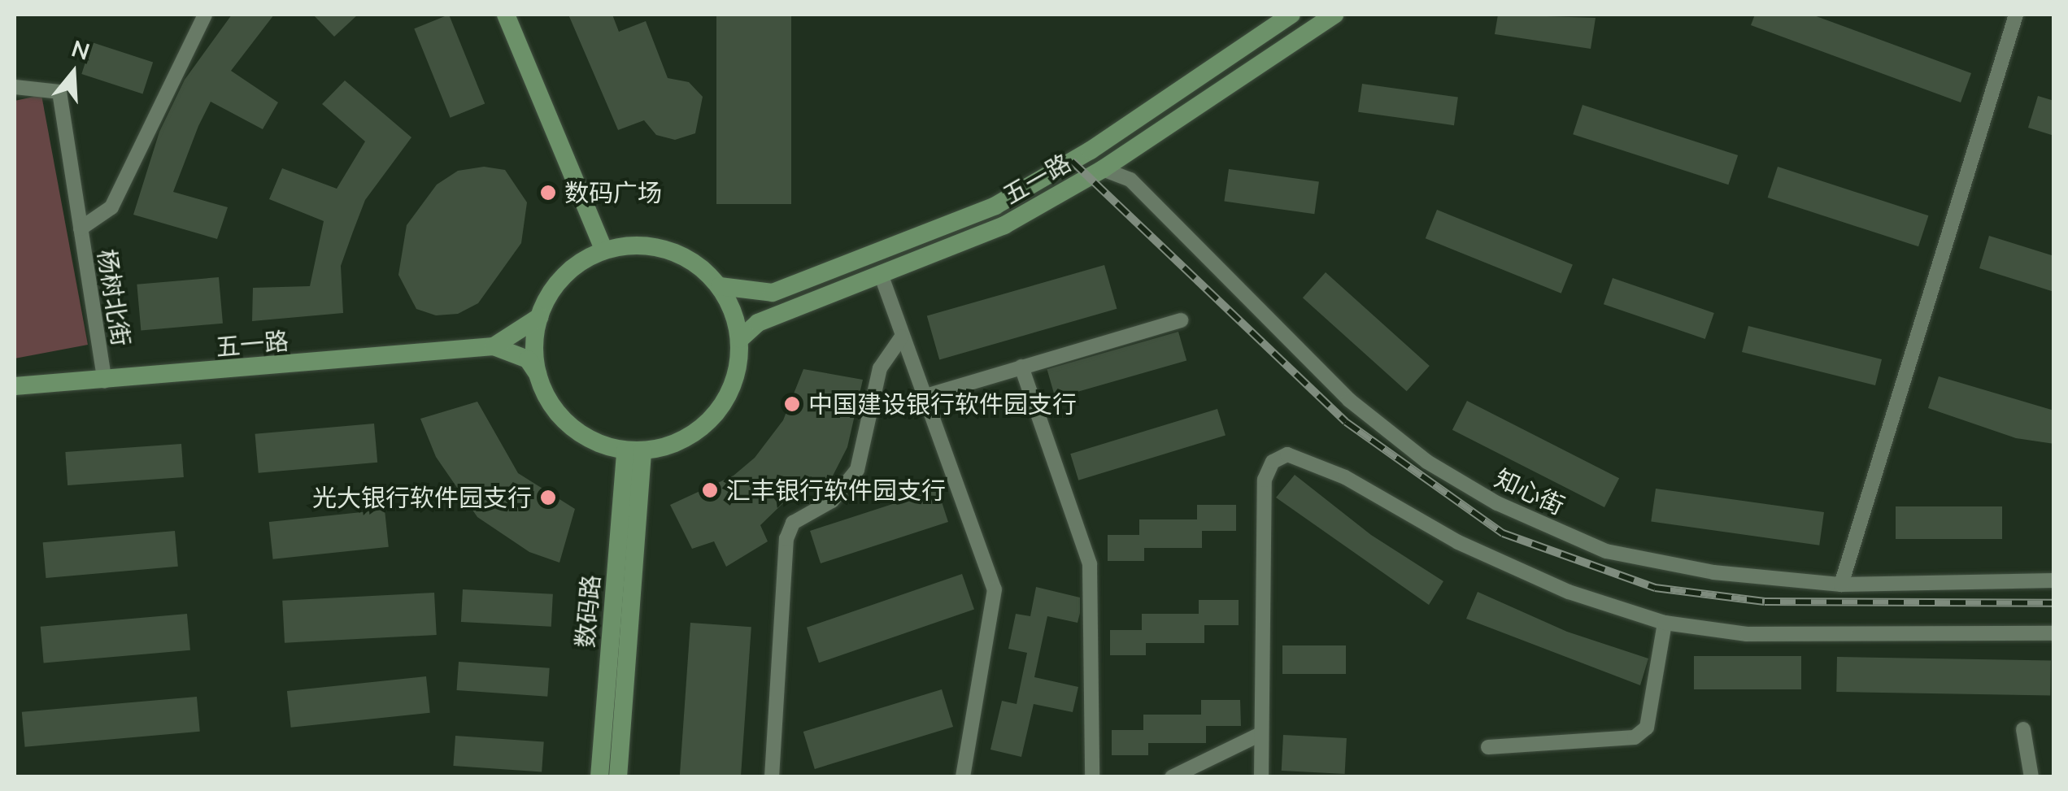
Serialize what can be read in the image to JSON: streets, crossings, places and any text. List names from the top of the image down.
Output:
{
  "streets": {
    "main road": ["五一路", "数码路"],
    "street": ["杨树北街", "知心街"]
  },
  "crossings": [
    ["五一路", "杨树北街"],
    ["五一路", "知心街"],
    ["五一路", "数码路"]
  ],
  "places": [
    "数码广场",
    "中国建设银行软件园支行",
    "汇丰银行软件园支行",
    "光大银行软件园支行"
  ],
  "north": "top"
}
